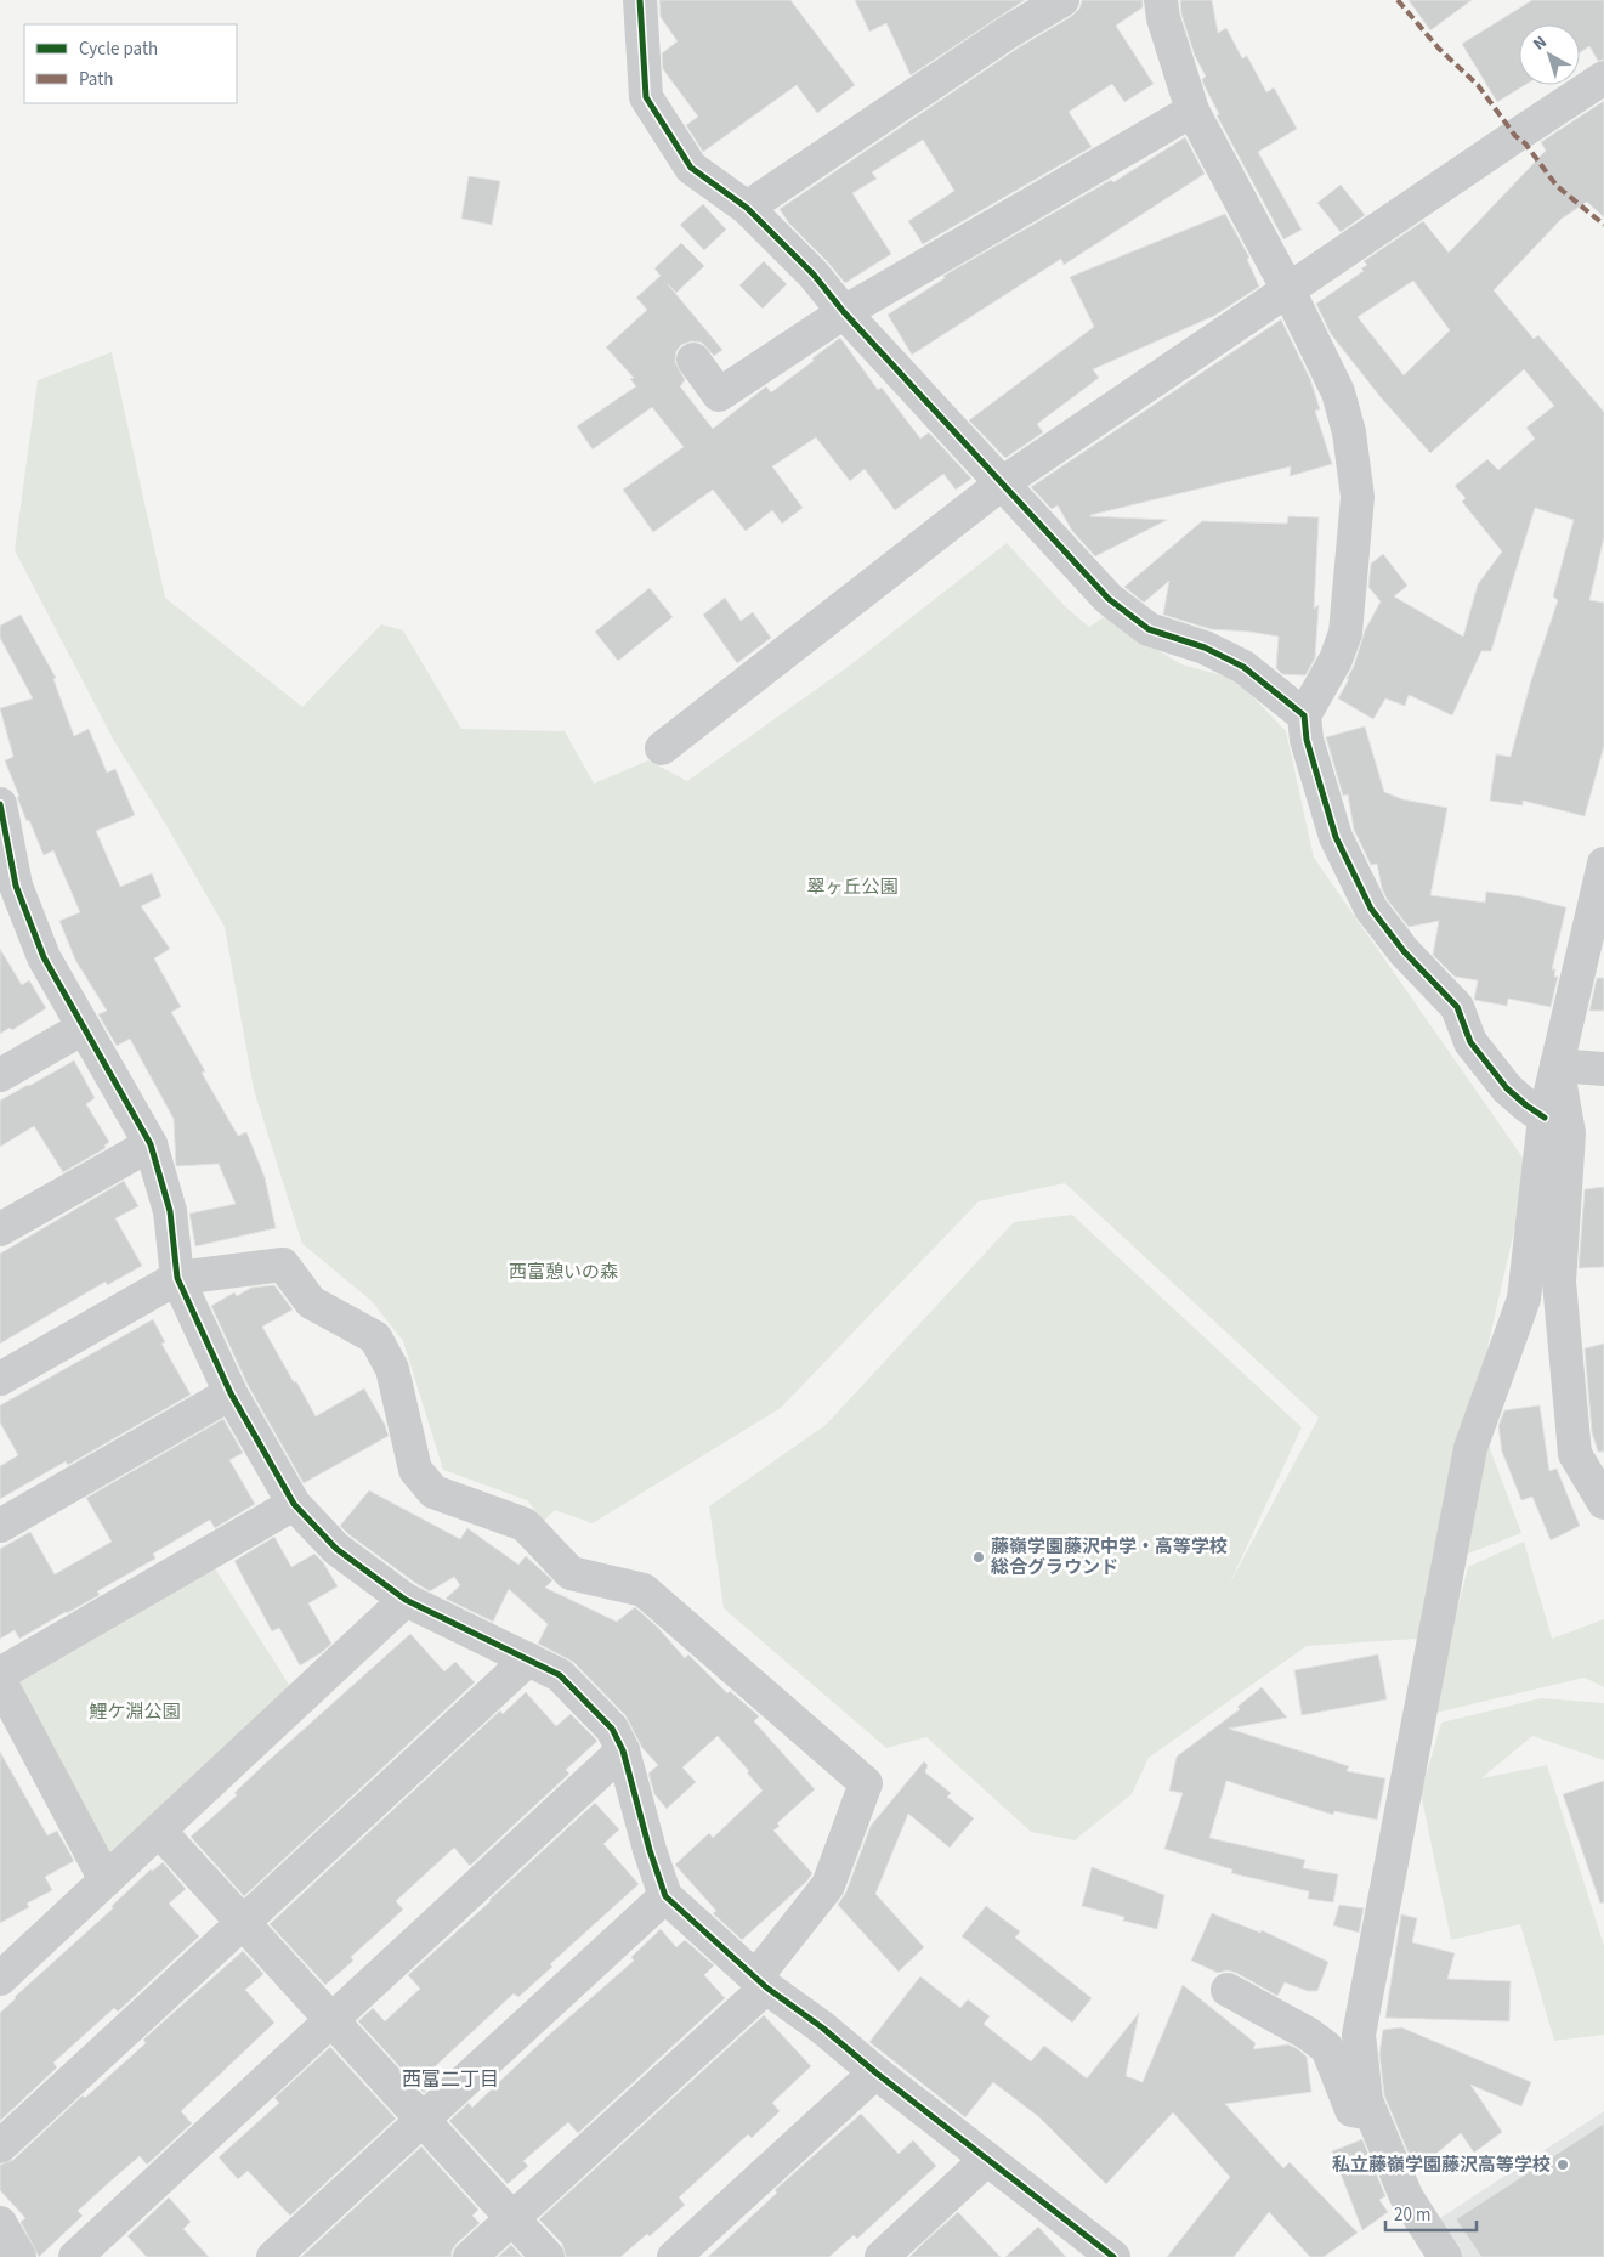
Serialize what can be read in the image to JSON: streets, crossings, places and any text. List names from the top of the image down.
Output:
{
  "districts": ["西富二丁目"],
  "parks": ["翠ヶ丘公園", "西富憩いの森", "鯉ケ淵公園"],
  "places": ["藤嶺学園藤沢中学・高等学校 総合グラウンド", "私立藤嶺学園藤沢高等学校"],
  "legend": ["Cycle path", "Path"],
  "scale_bar": "20 m",
  "north": "top left"
}
